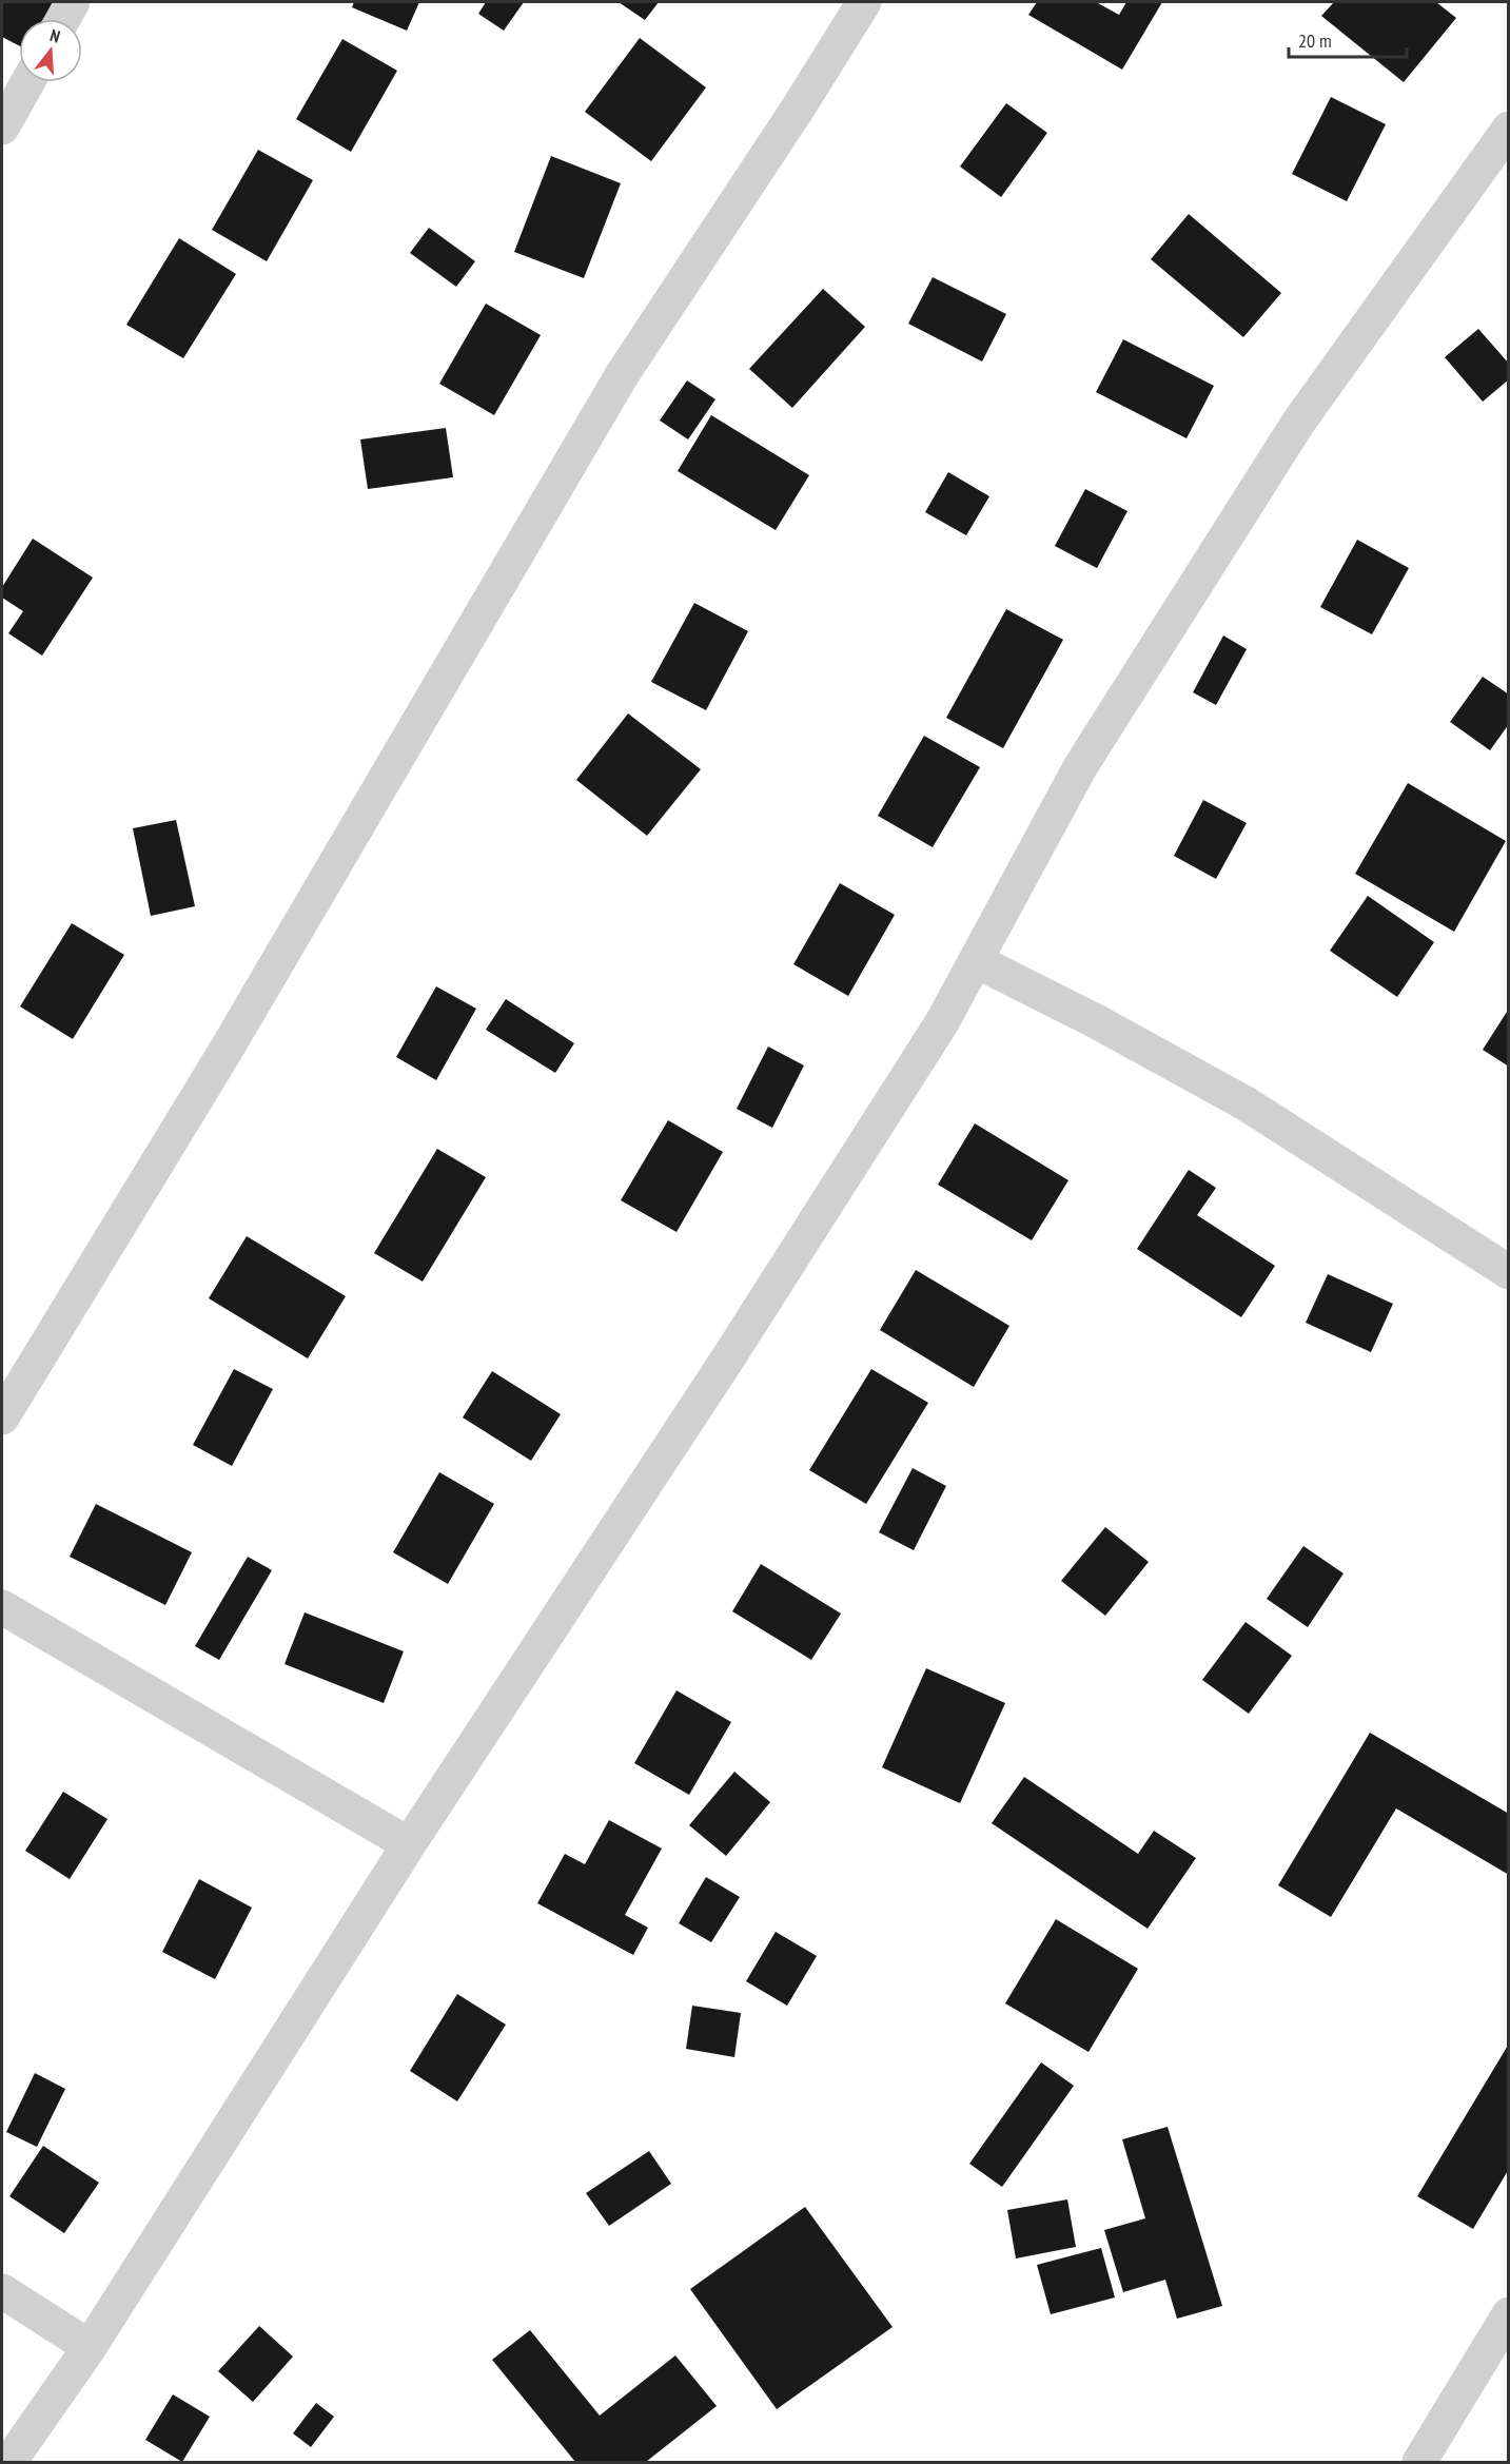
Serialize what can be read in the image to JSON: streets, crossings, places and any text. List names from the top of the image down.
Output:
{
  "scale_bar": "20 m",
  "north": "top"
}
